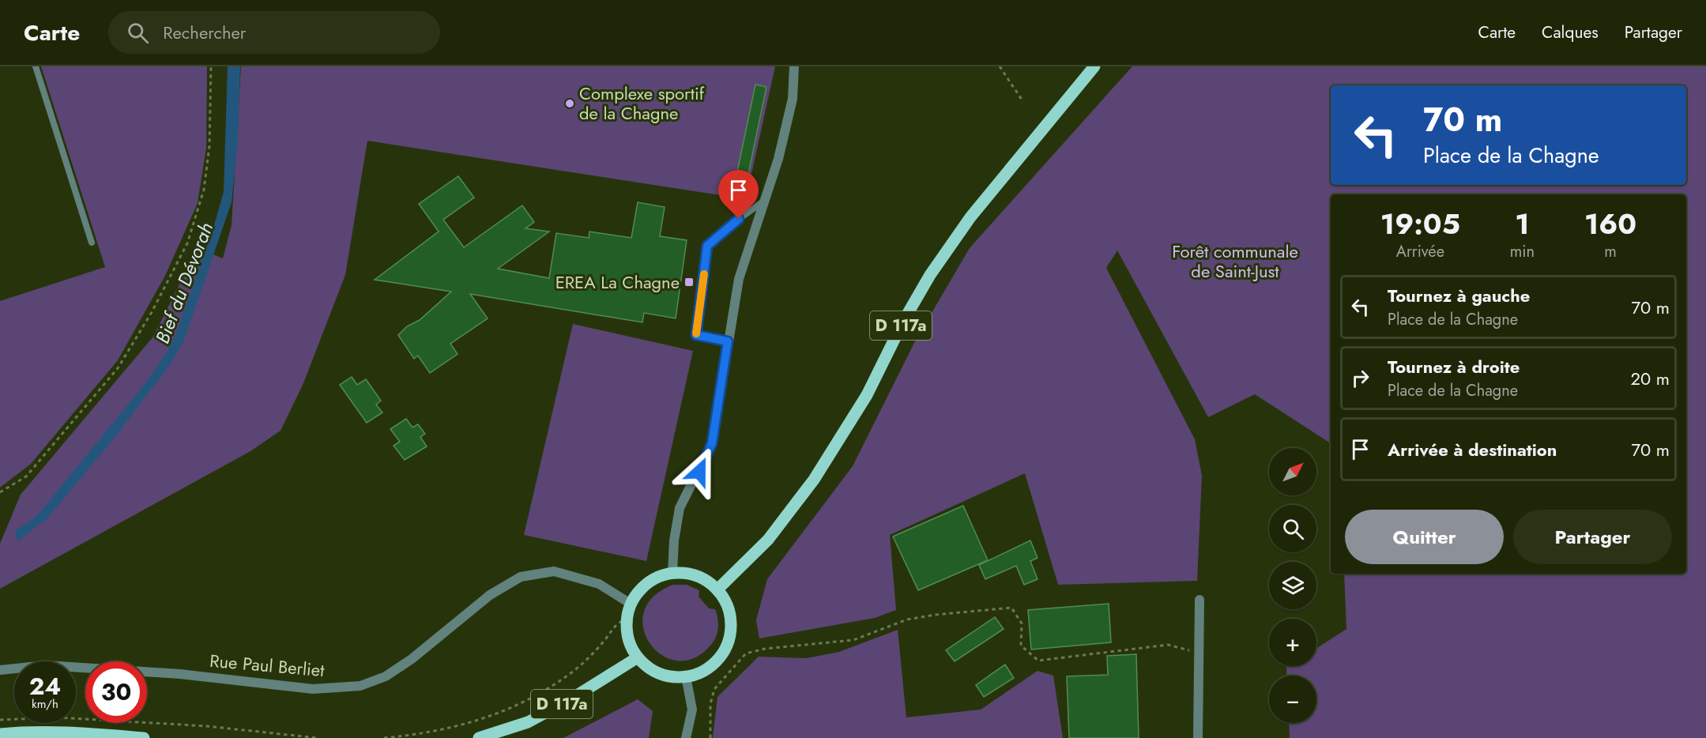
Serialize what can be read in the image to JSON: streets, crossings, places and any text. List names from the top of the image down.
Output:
{
  "streets": {
    "main road": ["D 117a"],
    "street": ["Rue Paul Berliet"]
  },
  "crossings": [
    ["D 117a", "Rue Paul Berliet"]
  ],
  "water": ["Bief du Dévorah"],
  "parks": ["Forêt communale de Saint-Just"],
  "places": {
    "other": ["Complexe sportif de la Chagne"],
    "transit": ["EREA La Chagne"]
  },
  "north": "top right",
  "page": {
    "header": "Carte",
    "search": "Rechercher",
    "nav": ["Carte", "Calques", "Partager"],
    "turn": ["70 m", "Place de la Chagne"],
    "eta": [
      "19:05",
      "Arrivée",
      "1",
      "min",
      "160",
      "m"
    ],
    "list": [
      {
        "name": "Tournez à gauche",
        "note": "Place de la Chagne",
        "value": "70 m"
      },
      {
        "name": "Tournez à droite",
        "note": "Place de la Chagne",
        "value": "20 m"
      },
      {
        "name": "Arrivée à destination",
        "value": "70 m"
      }
    ],
    "map_buttons": ["+", "−"],
    "buttons": ["Quitter", "Partager"],
    "speed": "24 km/h",
    "limit": "30"
  }
}
